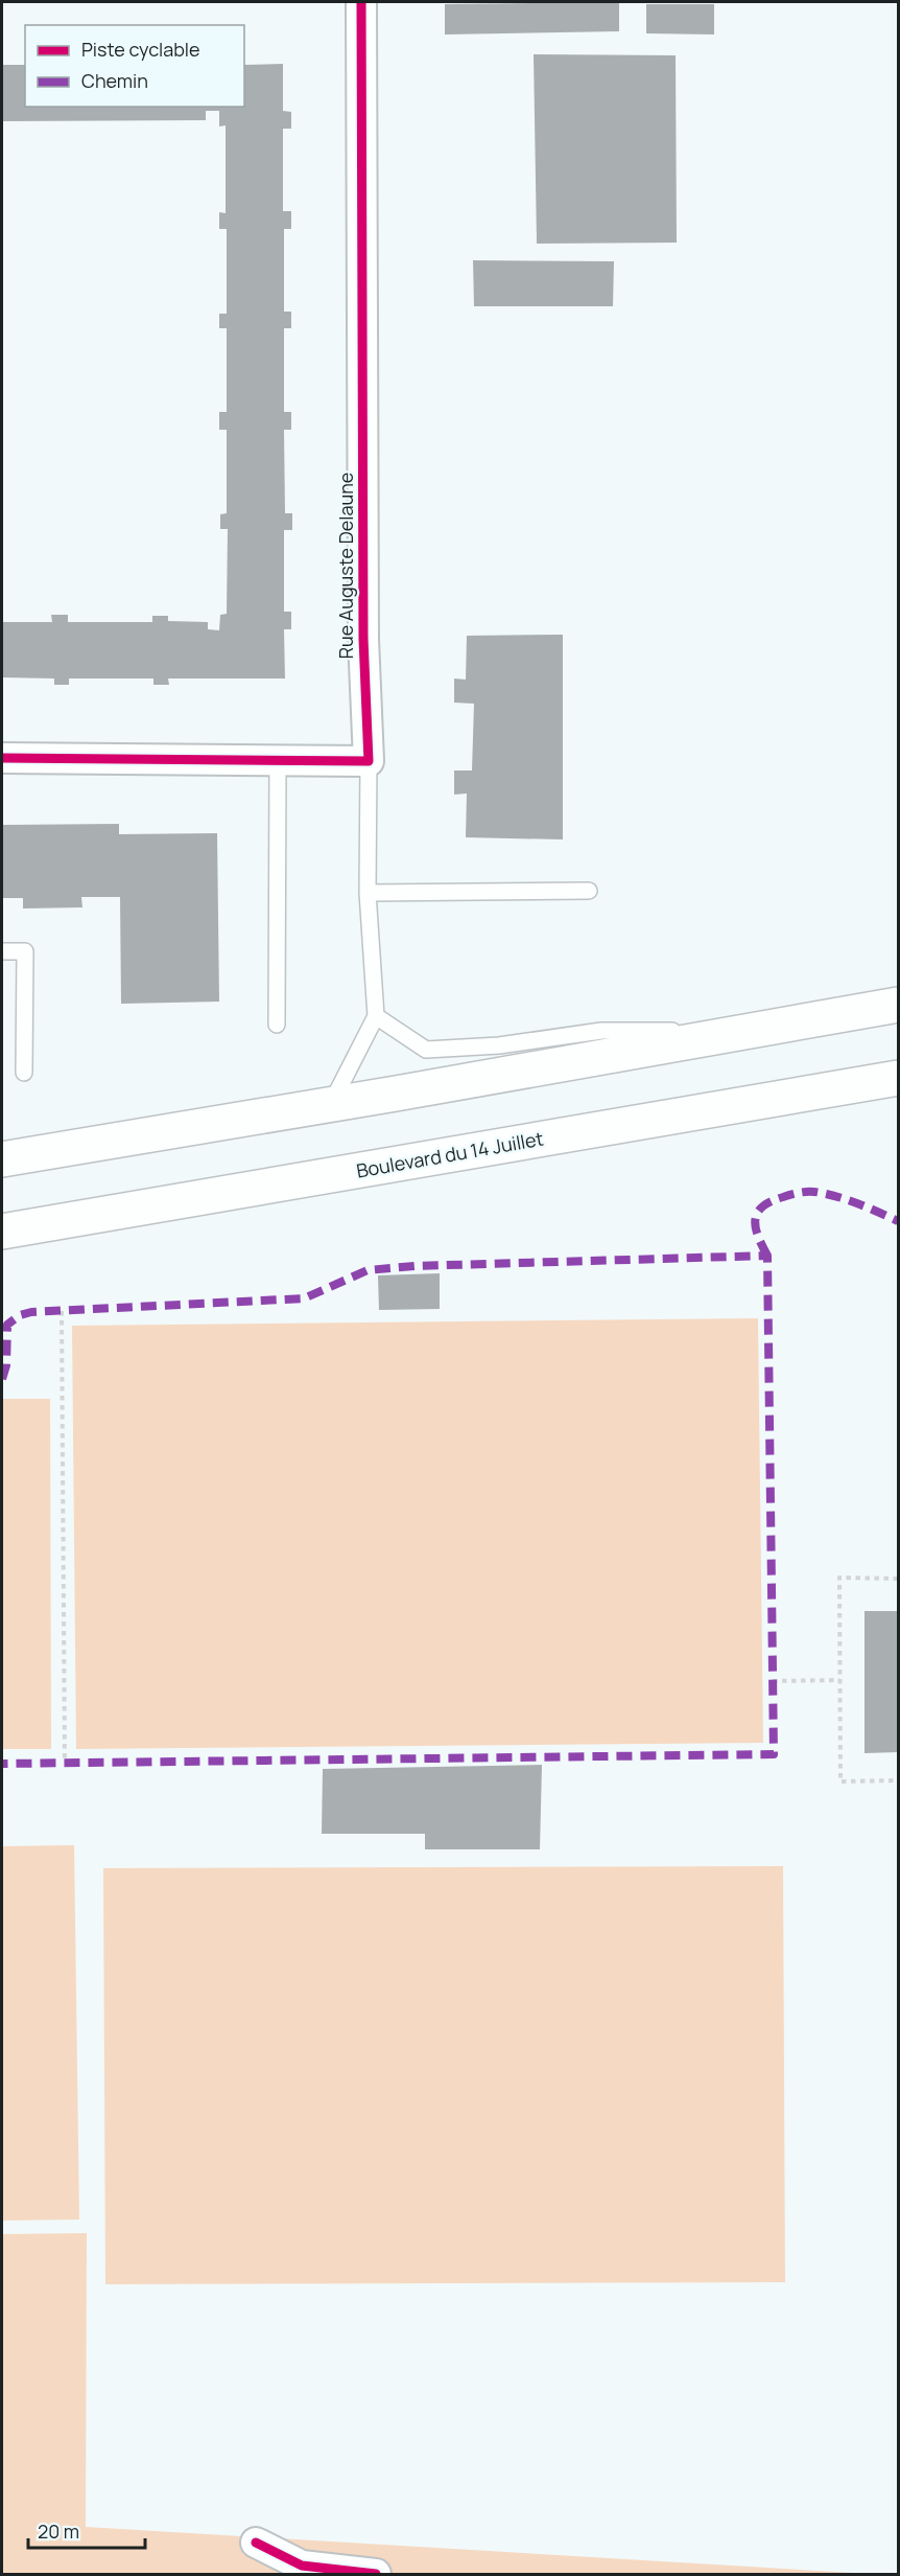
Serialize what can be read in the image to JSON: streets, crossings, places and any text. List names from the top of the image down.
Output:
{
  "streets": {
    "main road": ["Boulevard du 14 Juillet"],
    "street": ["Rue Auguste Delaune"]
  },
  "legend": ["Piste cyclable", "Chemin"],
  "scale_bar": "20 m"
}
